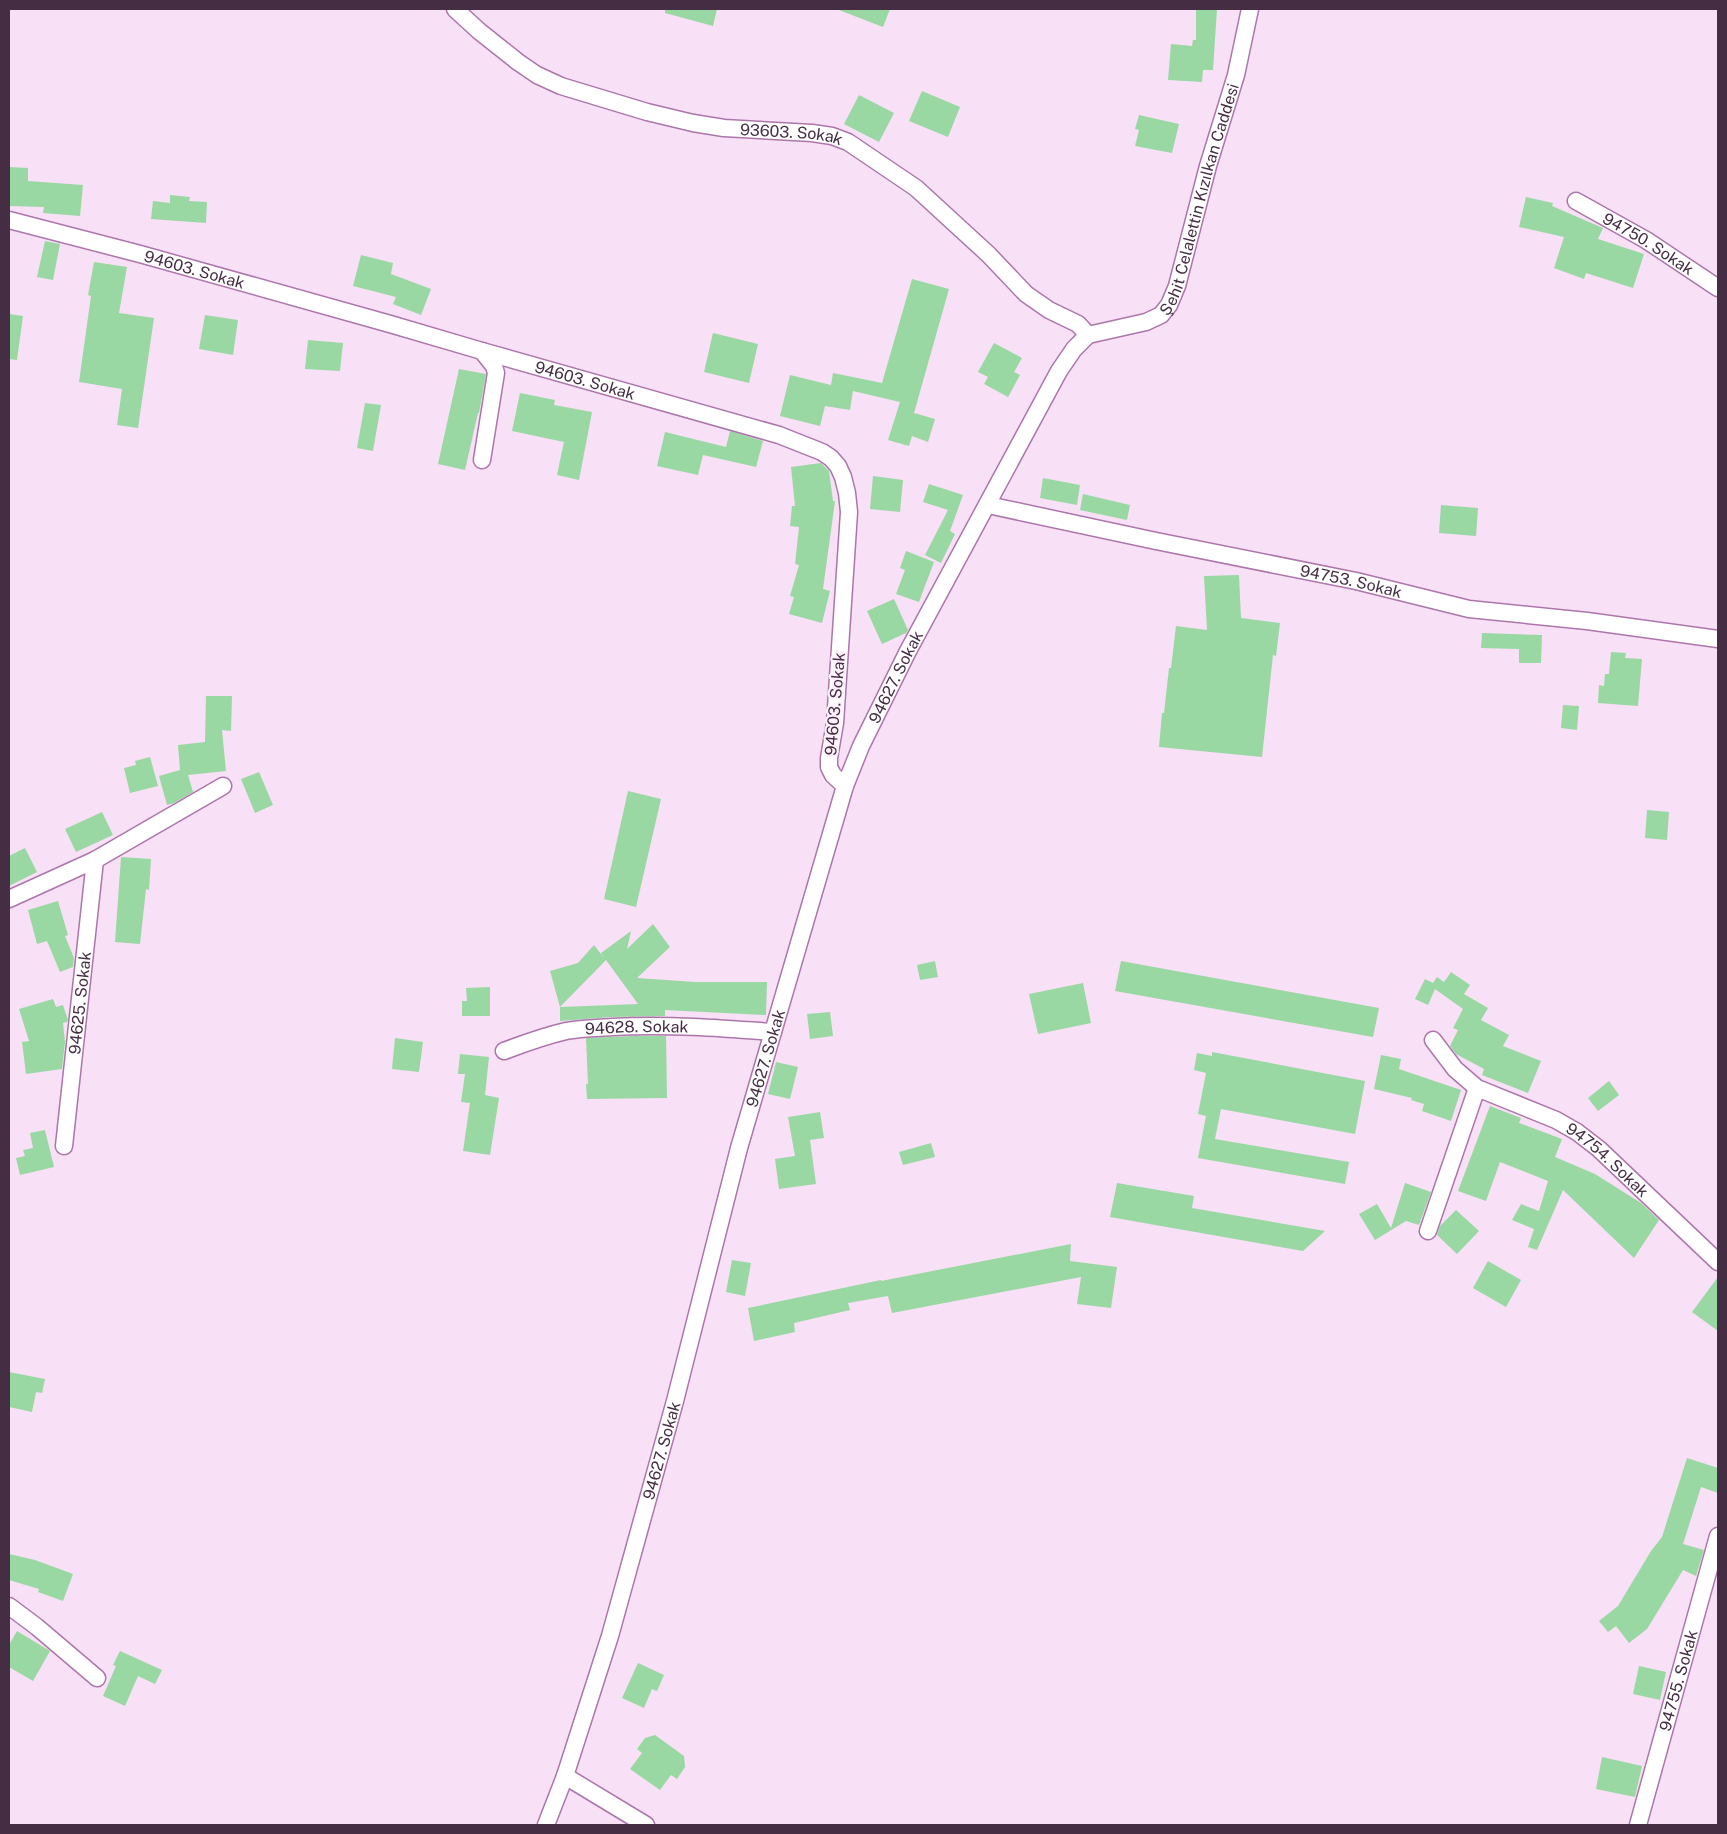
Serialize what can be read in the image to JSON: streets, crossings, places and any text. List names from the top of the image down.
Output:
{
  "streets": {
    "street": [
      "93603. Sokak",
      "Şehit Celalettin Kızılkan Caddesi",
      "94750. Sokak",
      "94603. Sokak",
      "94753. Sokak",
      "94627. Sokak",
      "94625. Sokak",
      "94628. Sokak",
      "94754. Sokak",
      "94755. Sokak"
    ]
  },
  "crossings": [
    ["93603. Sokak", "Şehit Celalettin Kızılkan Caddesi"],
    ["93603. Sokak", "94627. Sokak"],
    ["Şehit Celalettin Kızılkan Caddesi", "94627. Sokak"],
    ["94603. Sokak", "94627. Sokak"],
    ["94753. Sokak", "94627. Sokak"],
    ["94627. Sokak", "94628. Sokak"]
  ]
}
